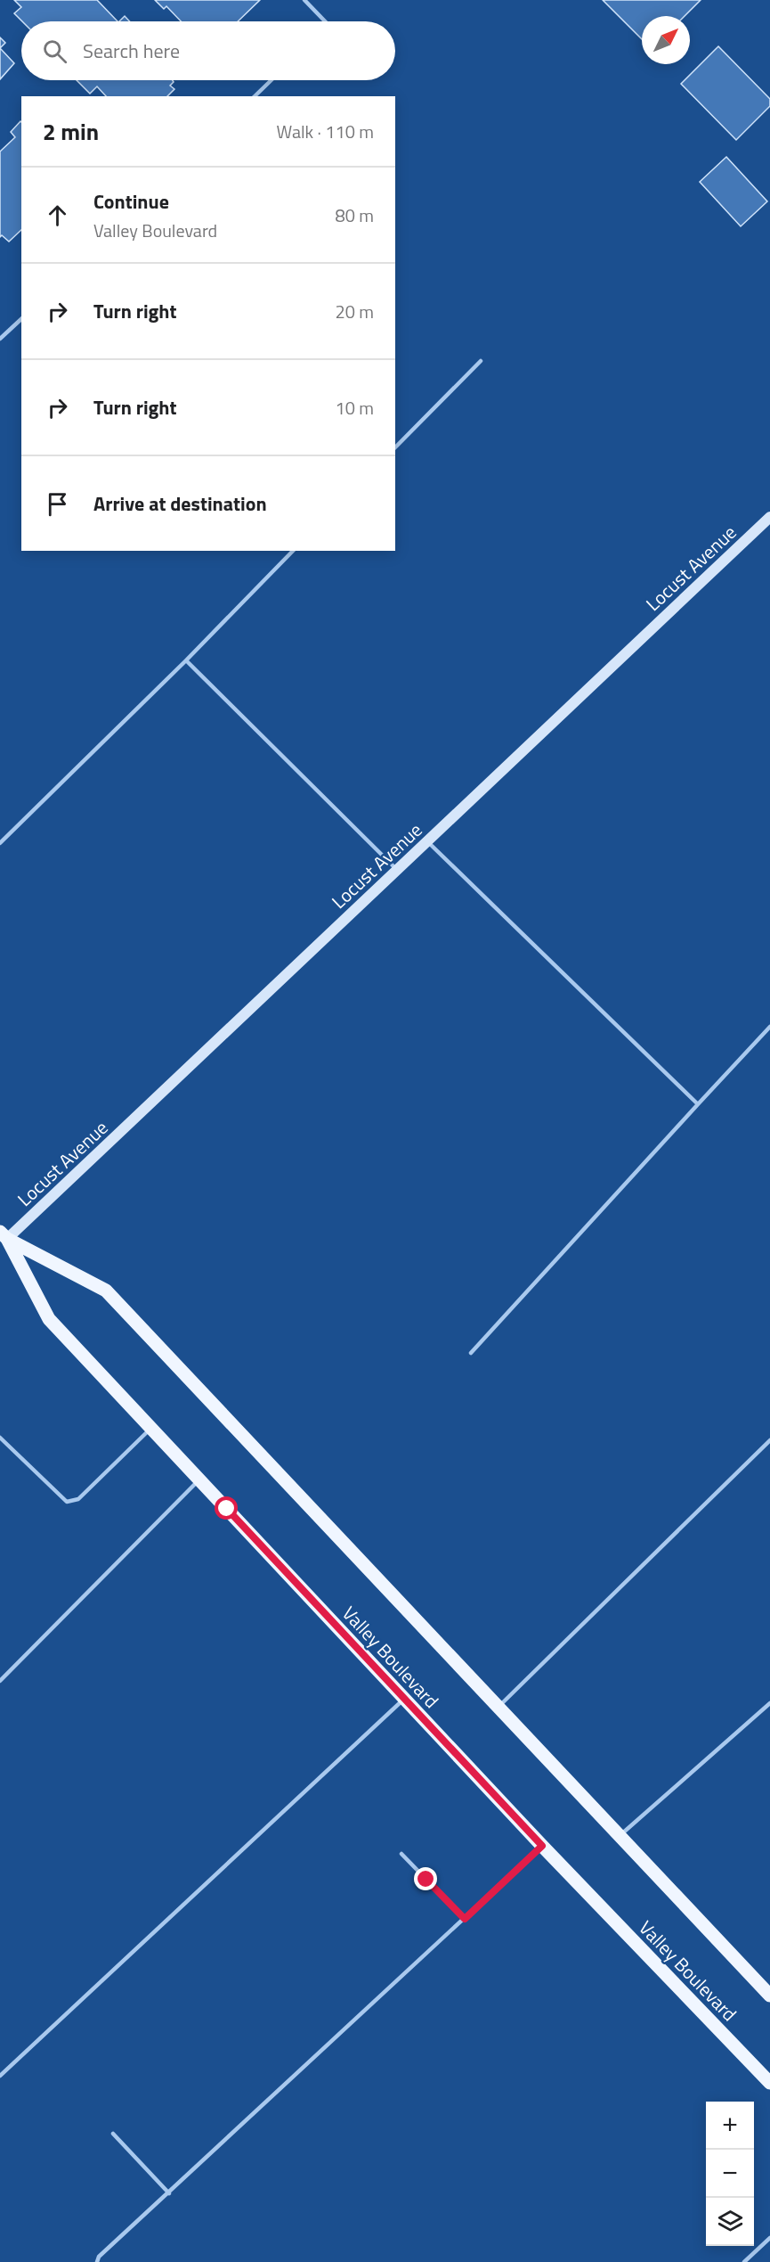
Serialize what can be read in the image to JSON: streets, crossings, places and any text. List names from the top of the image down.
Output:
{
  "streets": {
    "main road": ["Valley Boulevard"],
    "street": ["Locust Avenue"]
  },
  "crossings": [
    ["Locust Avenue", "Valley Boulevard"]
  ],
  "north": "top right",
  "page": {
    "search": "Search here",
    "heading": ["2 min", "Walk · 110 m"],
    "list": [
      ["Continue", "Valley Boulevard", "80 m"],
      ["Turn right", "20 m"],
      ["Turn right", "10 m"],
      "Arrive at destination"
    ],
    "map_buttons": ["+", "−"]
  }
}
